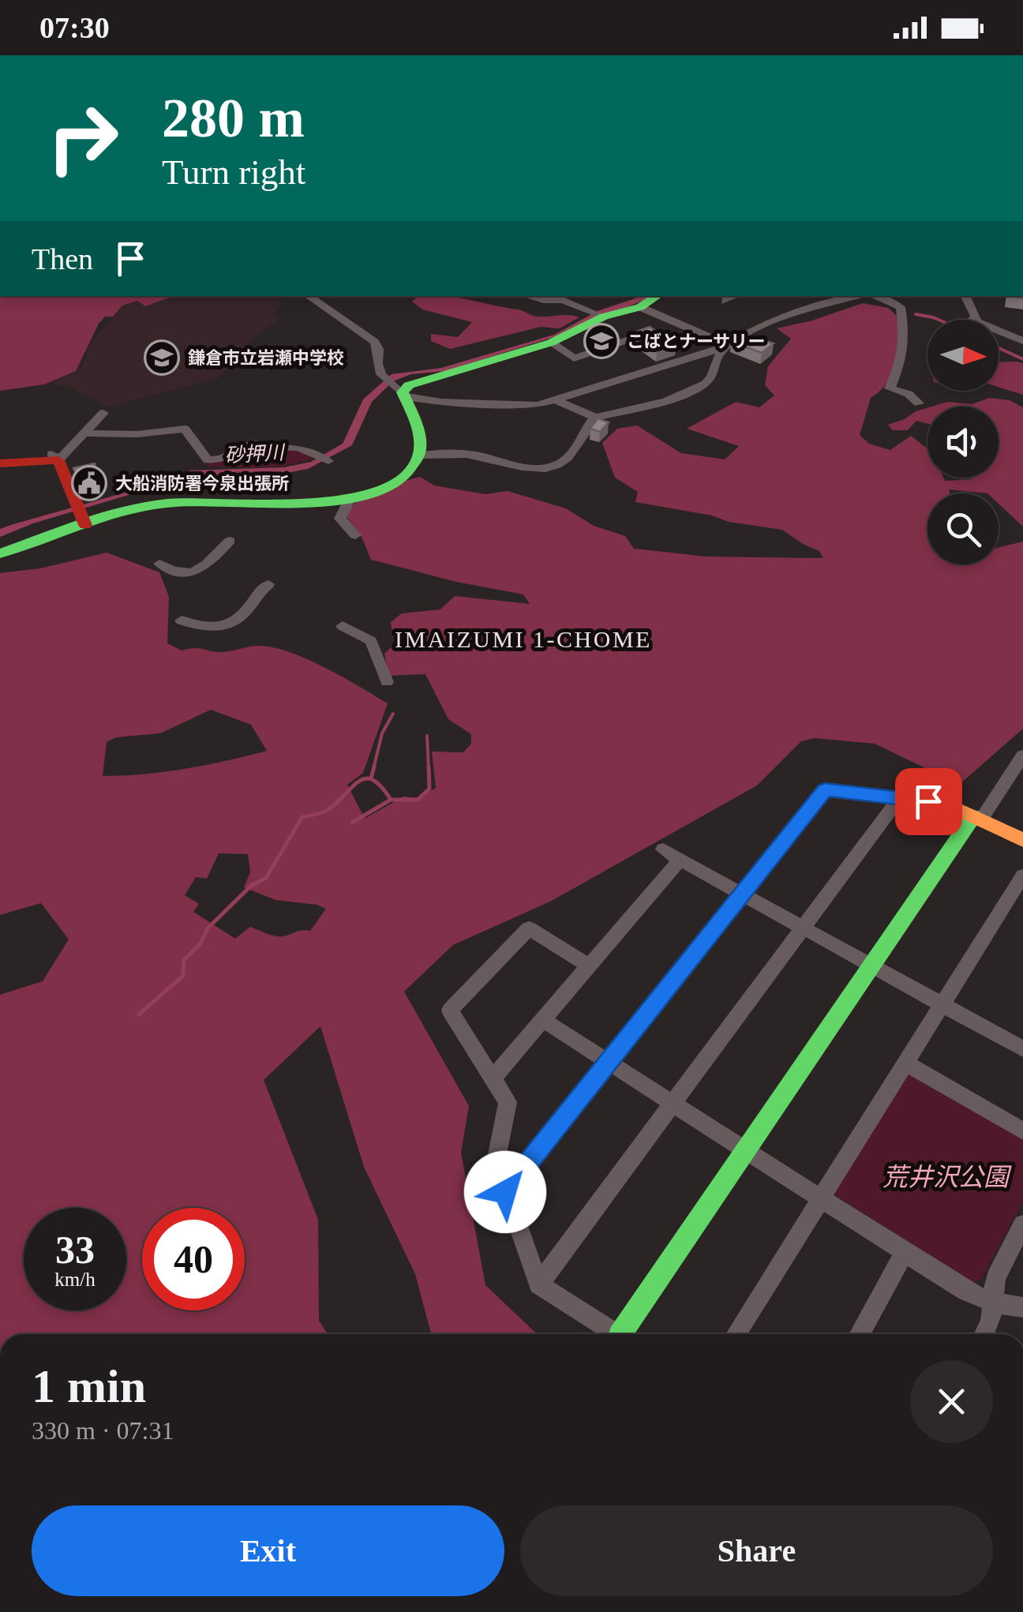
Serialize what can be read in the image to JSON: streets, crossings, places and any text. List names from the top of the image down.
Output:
{
  "districts": ["IMAIZUMI 1-CHOME"],
  "water": ["砂押川"],
  "parks": ["荒井沢公園"],
  "places": {
    "school or university": ["こばとナーサリー", "鎌倉市立岩瀬中学校"],
    "public building": ["大船消防署今泉出張所"]
  },
  "north": "right",
  "page": {
    "status": "07:30",
    "turn": ["280 m", "Turn right"],
    "then": "Then",
    "speed": "33 km/h",
    "limit": "40",
    "heading": ["1 min", "330 m · 07:31"],
    "buttons": ["Exit", "Share"]
  }
}
